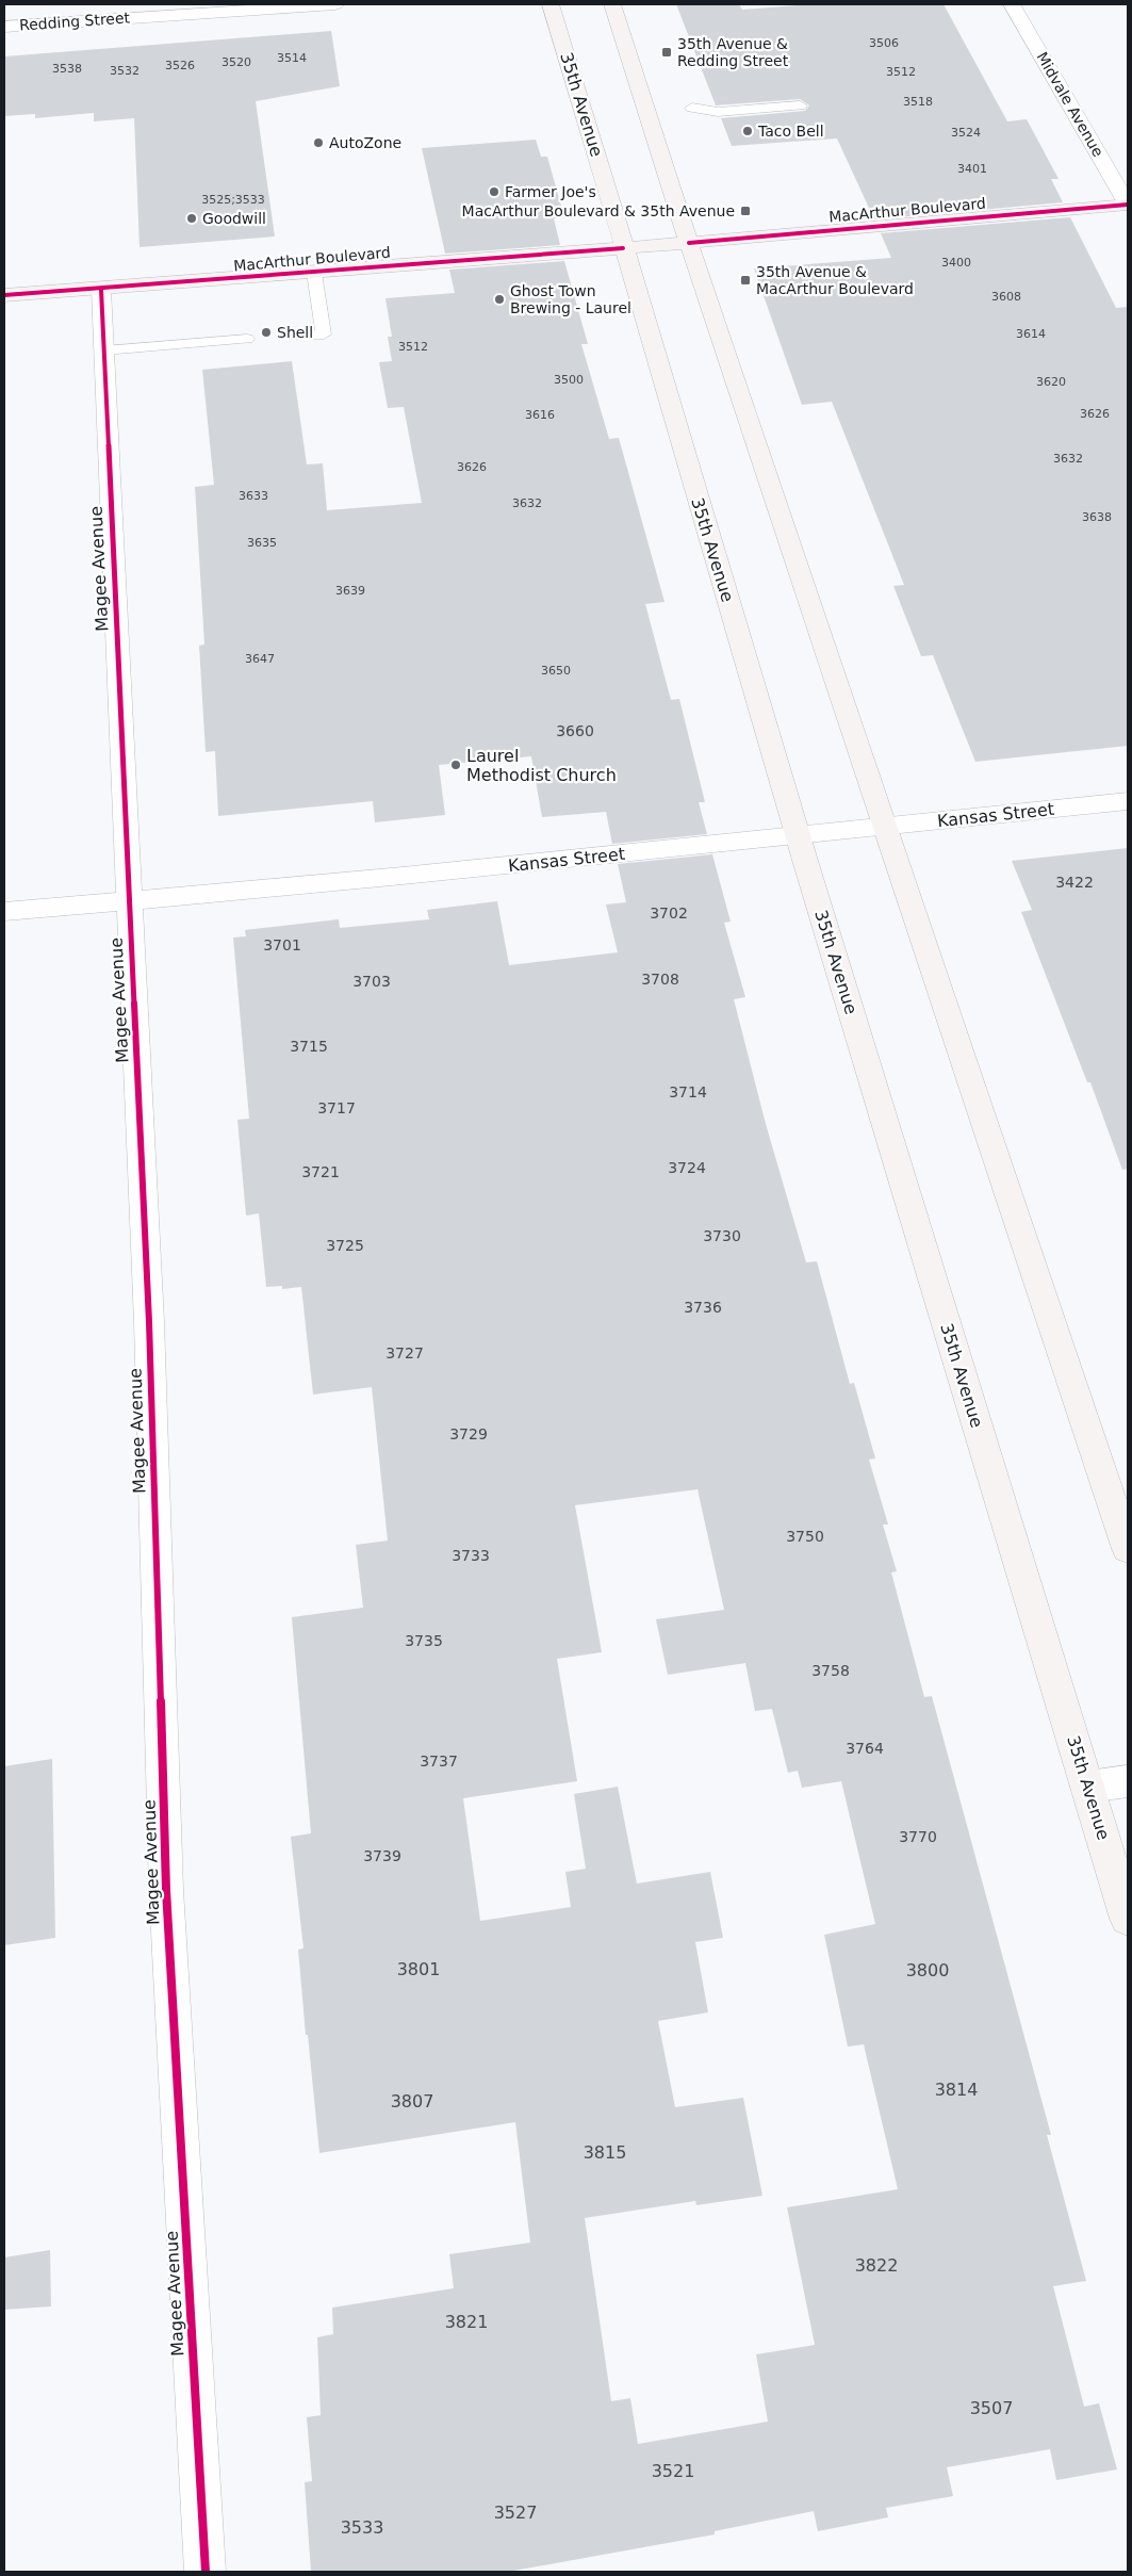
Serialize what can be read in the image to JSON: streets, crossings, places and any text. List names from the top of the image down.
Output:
{
  "streets": {
    "main road": ["35th Avenue", "MacArthur Boulevard"],
    "street": [
      "Redding Street",
      "Midvale Avenue",
      "Magee Avenue",
      "Kansas Street"
    ]
  },
  "crossings": [
    ["35th Avenue", "MacArthur Boulevard"],
    ["35th Avenue", "Kansas Street"],
    ["Midvale Avenue", "MacArthur Boulevard"],
    ["MacArthur Boulevard", "Magee Avenue"],
    ["Magee Avenue", "Kansas Street"]
  ],
  "places": {
    "transit": ["35th Avenue & Redding Street", "MacArthur Boulevard & 35th Avenue", "35th Avenue & MacArthur Boulevard"],
    "other": [
      "Taco Bell",
      "AutoZone",
      "Farmer Joe's",
      "Goodwill",
      "Ghost Town Brewing - Laurel",
      "Shell",
      "Laurel Methodist Church"
    ]
  },
  "house_numbers": [
    "3506",
    "3514",
    "3520",
    "3526",
    "3538",
    "3532",
    "3512",
    "3518",
    "3524",
    "3401",
    "3525;3533",
    "3400",
    "3608",
    "3614",
    "3512",
    "3500",
    "3620",
    "3626",
    "3616",
    "3632",
    "3626",
    "3633",
    "3632",
    "3638",
    "3635",
    "3639",
    "3647",
    "3650",
    "3660",
    "3422",
    "3702",
    "3701",
    "3708",
    "3703",
    "3715",
    "3714",
    "3717",
    "3724",
    "3721",
    "3730",
    "3725",
    "3736",
    "3727",
    "3729",
    "3750",
    "3733",
    "3735",
    "3758",
    "3764",
    "3737",
    "3770",
    "3739",
    "3801",
    "3800",
    "3814",
    "3807",
    "3815",
    "3822",
    "3821",
    "3507",
    "3521",
    "3527",
    "3533"
  ]
}
